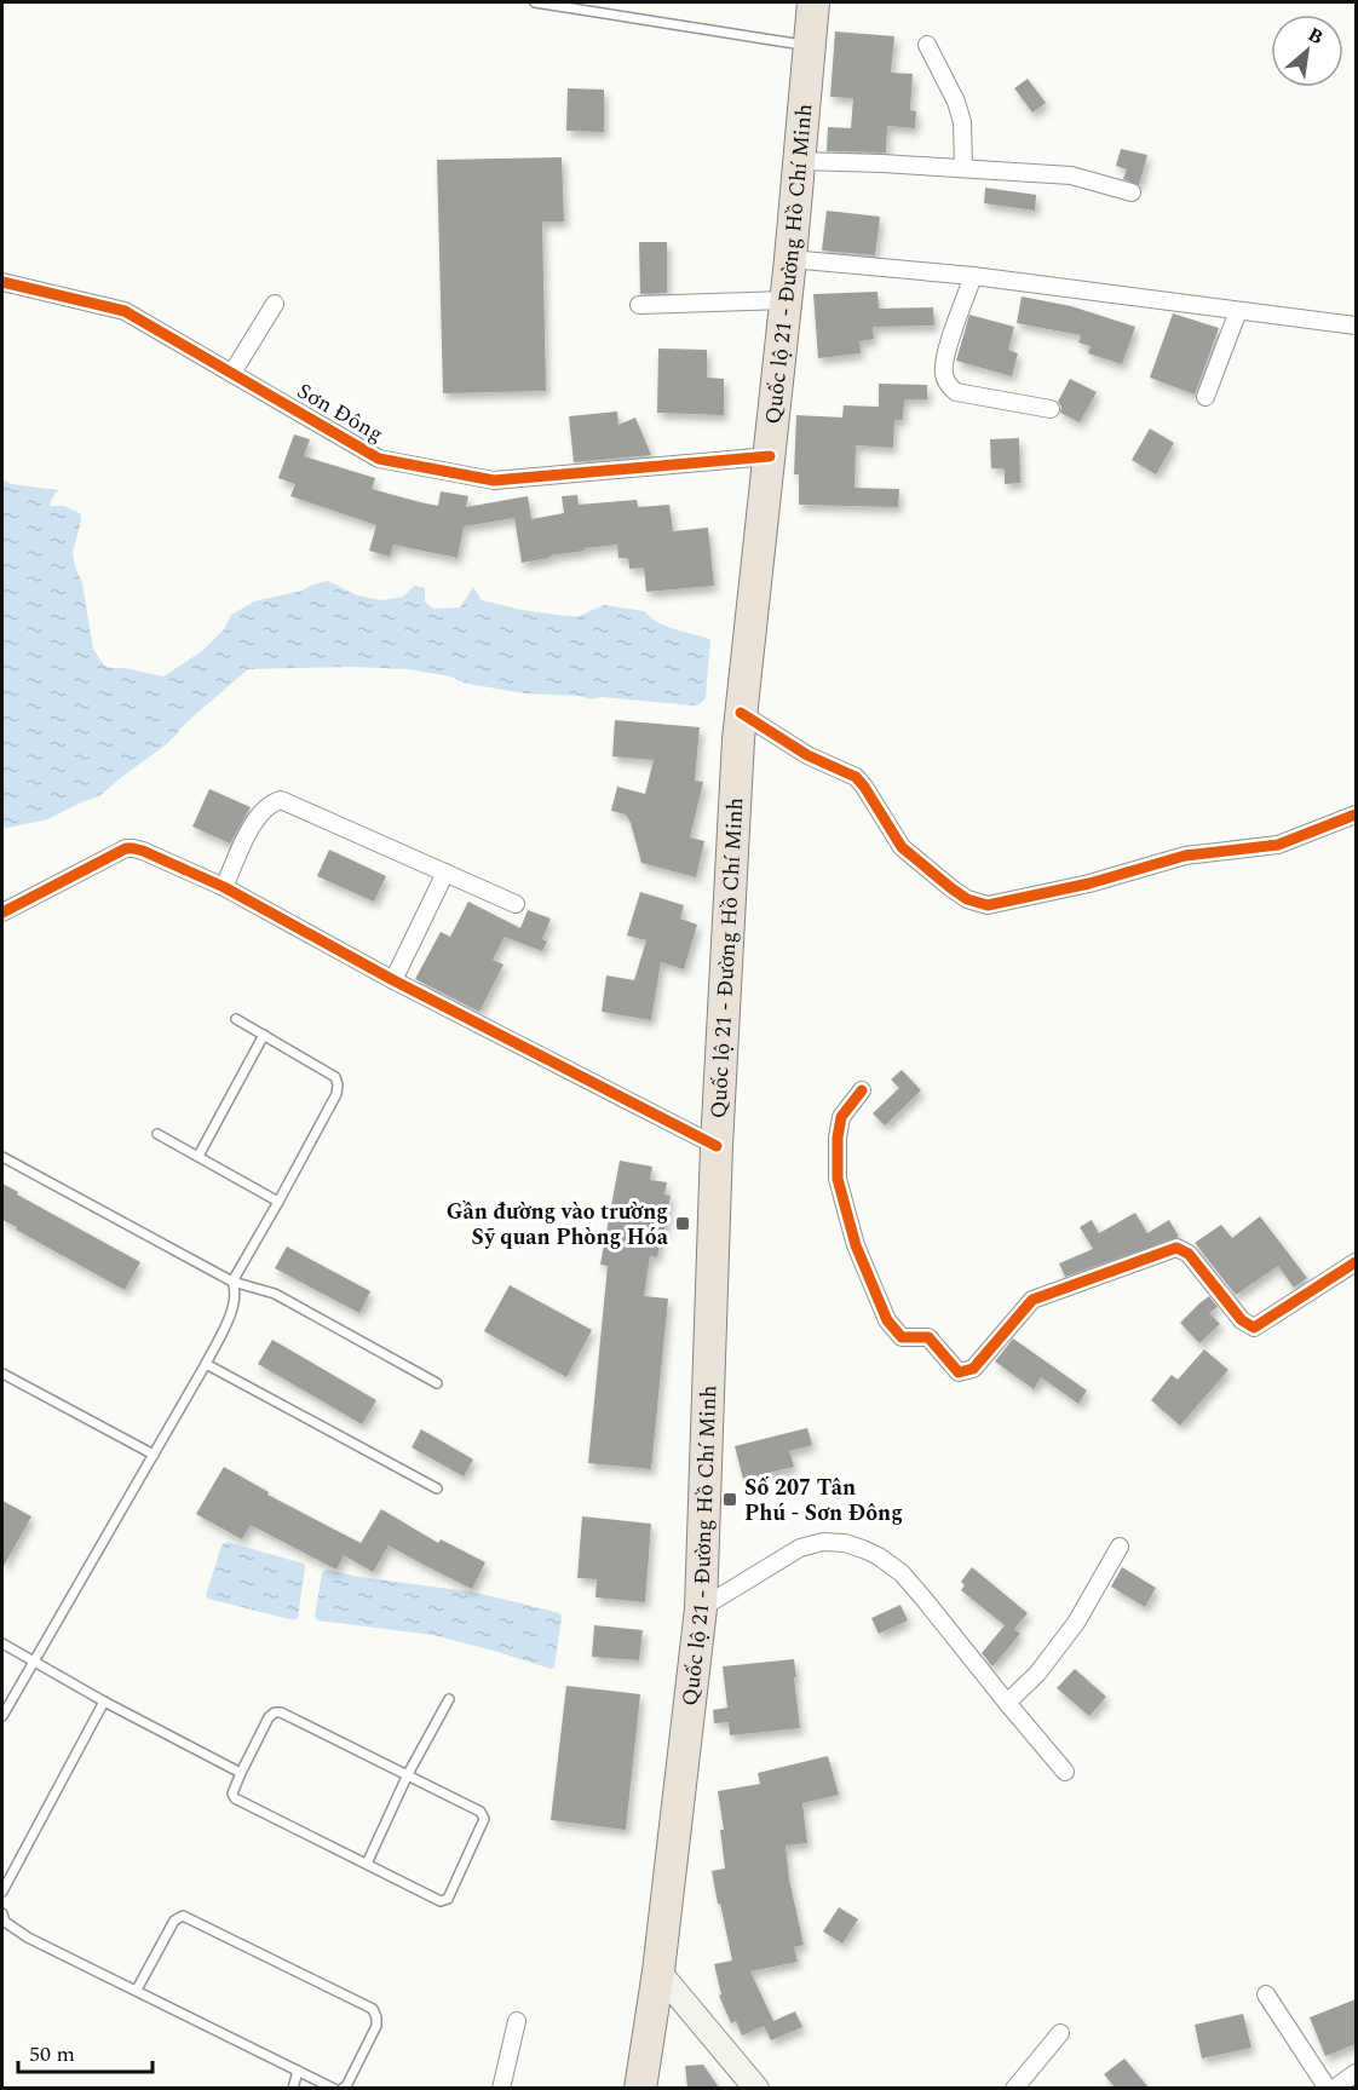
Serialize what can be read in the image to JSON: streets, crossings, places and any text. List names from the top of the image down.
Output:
{
  "streets": {
    "highway": ["Quốc lộ 21 - Đường Hồ Chí Minh"],
    "street": ["Sơn Đông"]
  },
  "crossings": [
    ["Quốc lộ 21 - Đường Hồ Chí Minh", "Sơn Đông"]
  ],
  "places": {
    "transit": ["Gần đường vào trường Sỹ quan Phòng Hóa", "Số 207 Tân Phú - Sơn Đông"]
  },
  "scale_bar": "50 m",
  "north": "top right"
}
